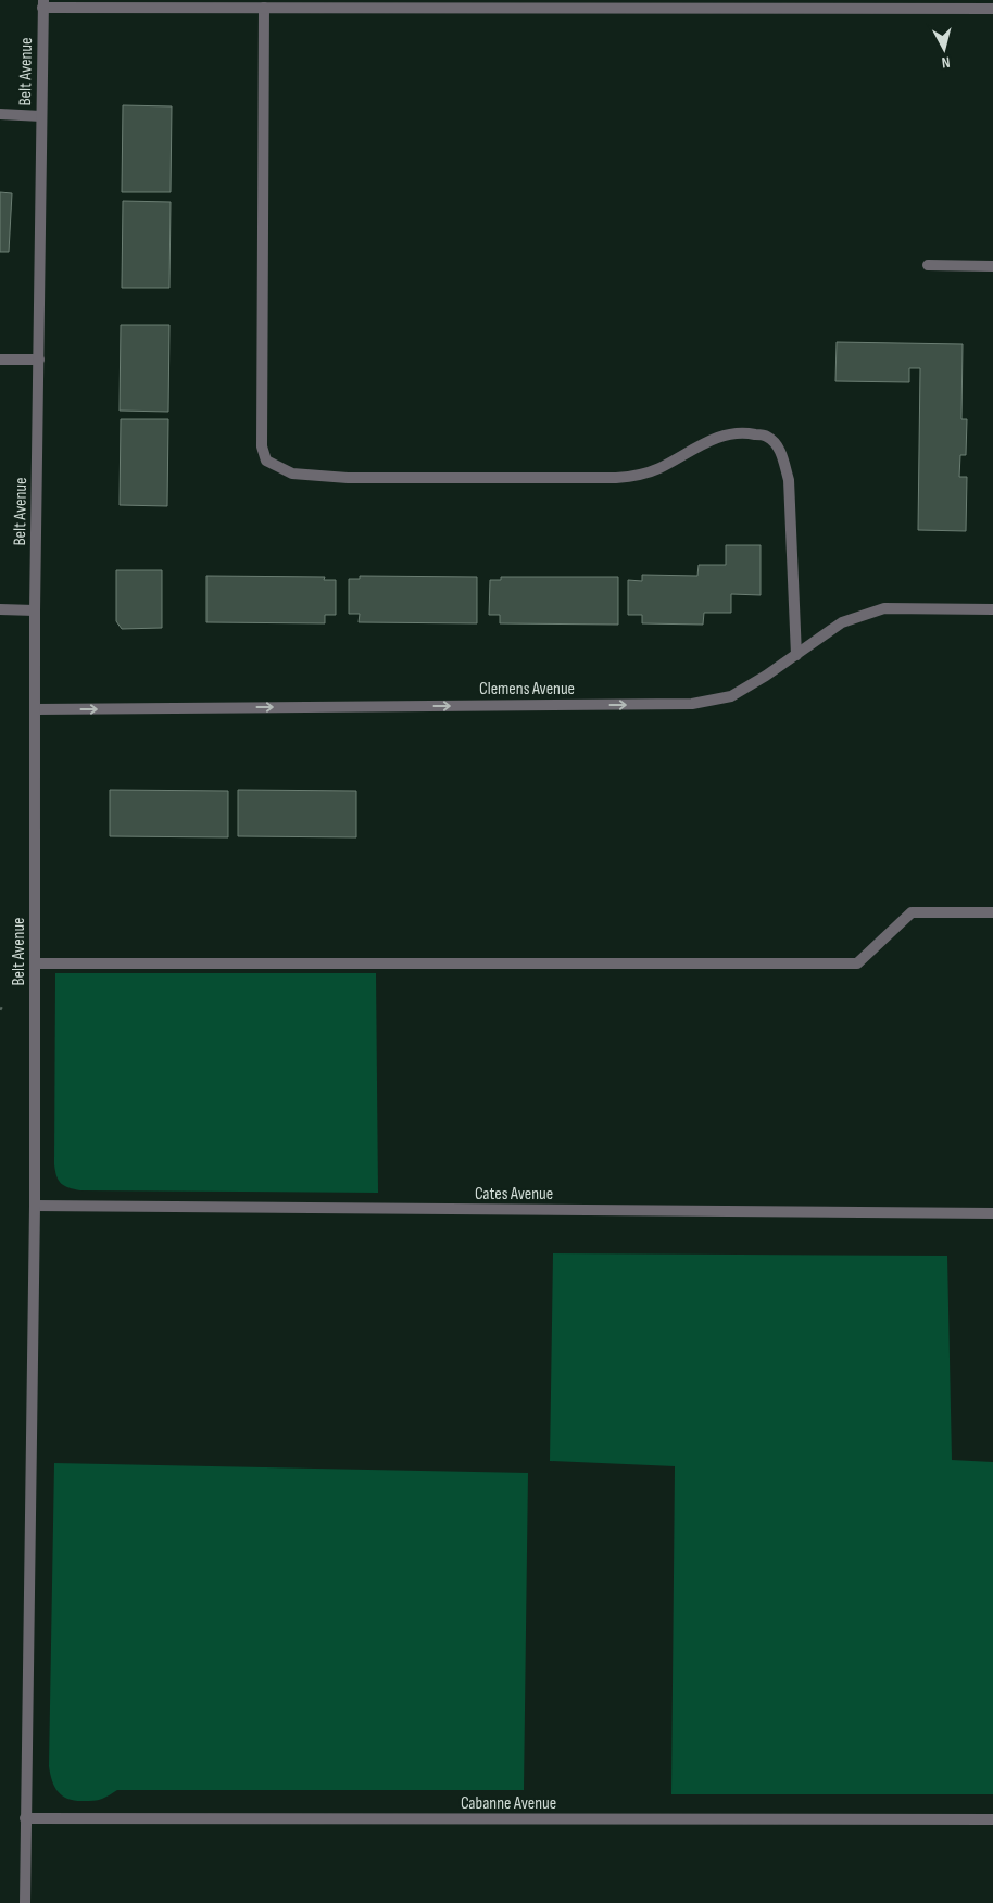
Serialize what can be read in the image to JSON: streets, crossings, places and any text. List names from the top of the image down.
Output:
{
  "streets": {
    "street": [
      "Belt Avenue",
      "Clemens Avenue",
      "Cates Avenue",
      "Cabanne Avenue"
    ]
  },
  "crossings": [
    ["Belt Avenue", "Clemens Avenue"],
    ["Belt Avenue", "Cates Avenue"],
    ["Belt Avenue", "Cabanne Avenue"]
  ],
  "one_way": ["Clemens Avenue"],
  "north": "bottom"
}
